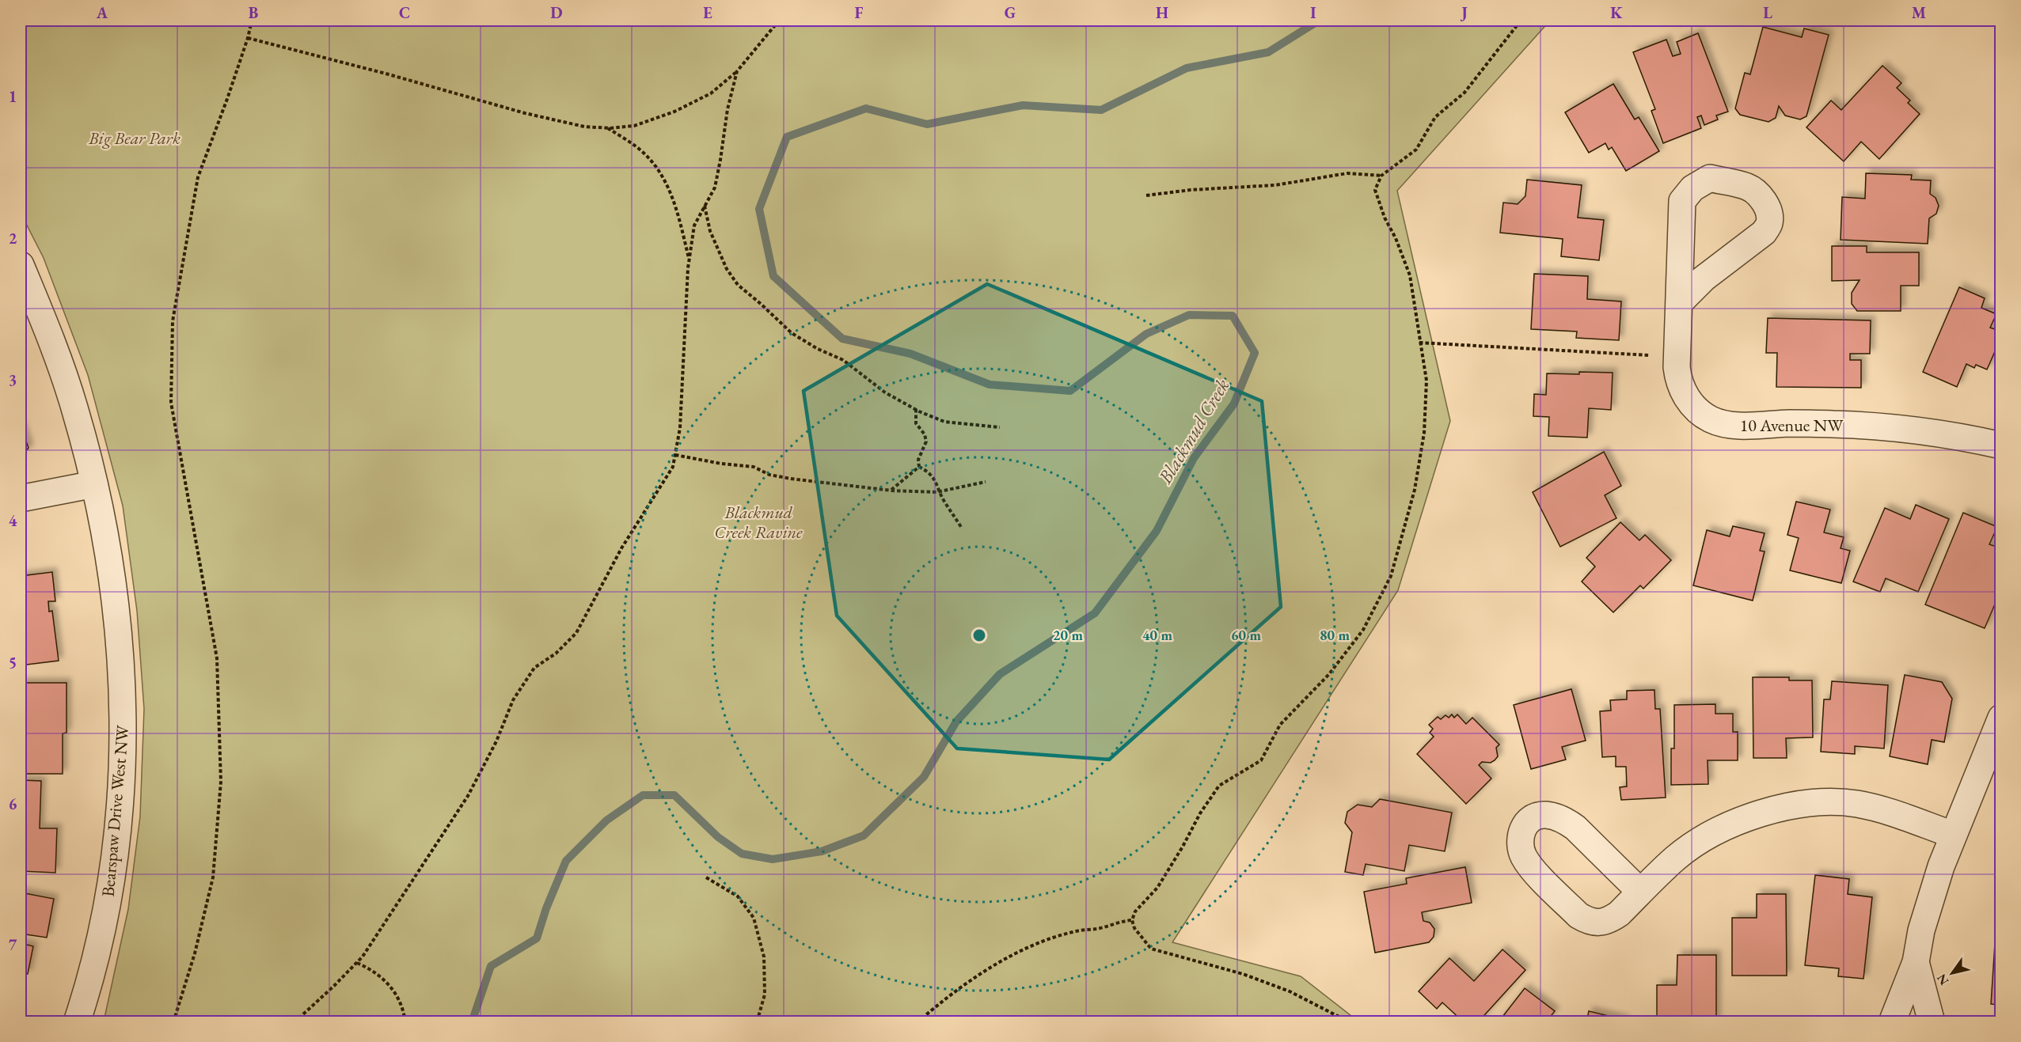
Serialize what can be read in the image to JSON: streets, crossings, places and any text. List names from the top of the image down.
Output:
{
  "streets": {
    "street": ["10 Avenue NW", "Bearspaw Drive West NW"]
  },
  "water": ["Blackmud Creek"],
  "parks": ["Big Bear Park", "Blackmud Creek Ravine"],
  "north": "bottom left",
  "grid": {
    "columns": [
      "A",
      "B",
      "C",
      "D",
      "E",
      "F",
      "G",
      "H",
      "I",
      "J",
      "K",
      "L",
      "M"
    ],
    "rows": [
      "1",
      "2",
      "3",
      "4",
      "5",
      "6",
      "7"
    ]
  },
  "rings": [
    "20 m",
    "40 m",
    "60 m",
    "80 m"
  ]
}
